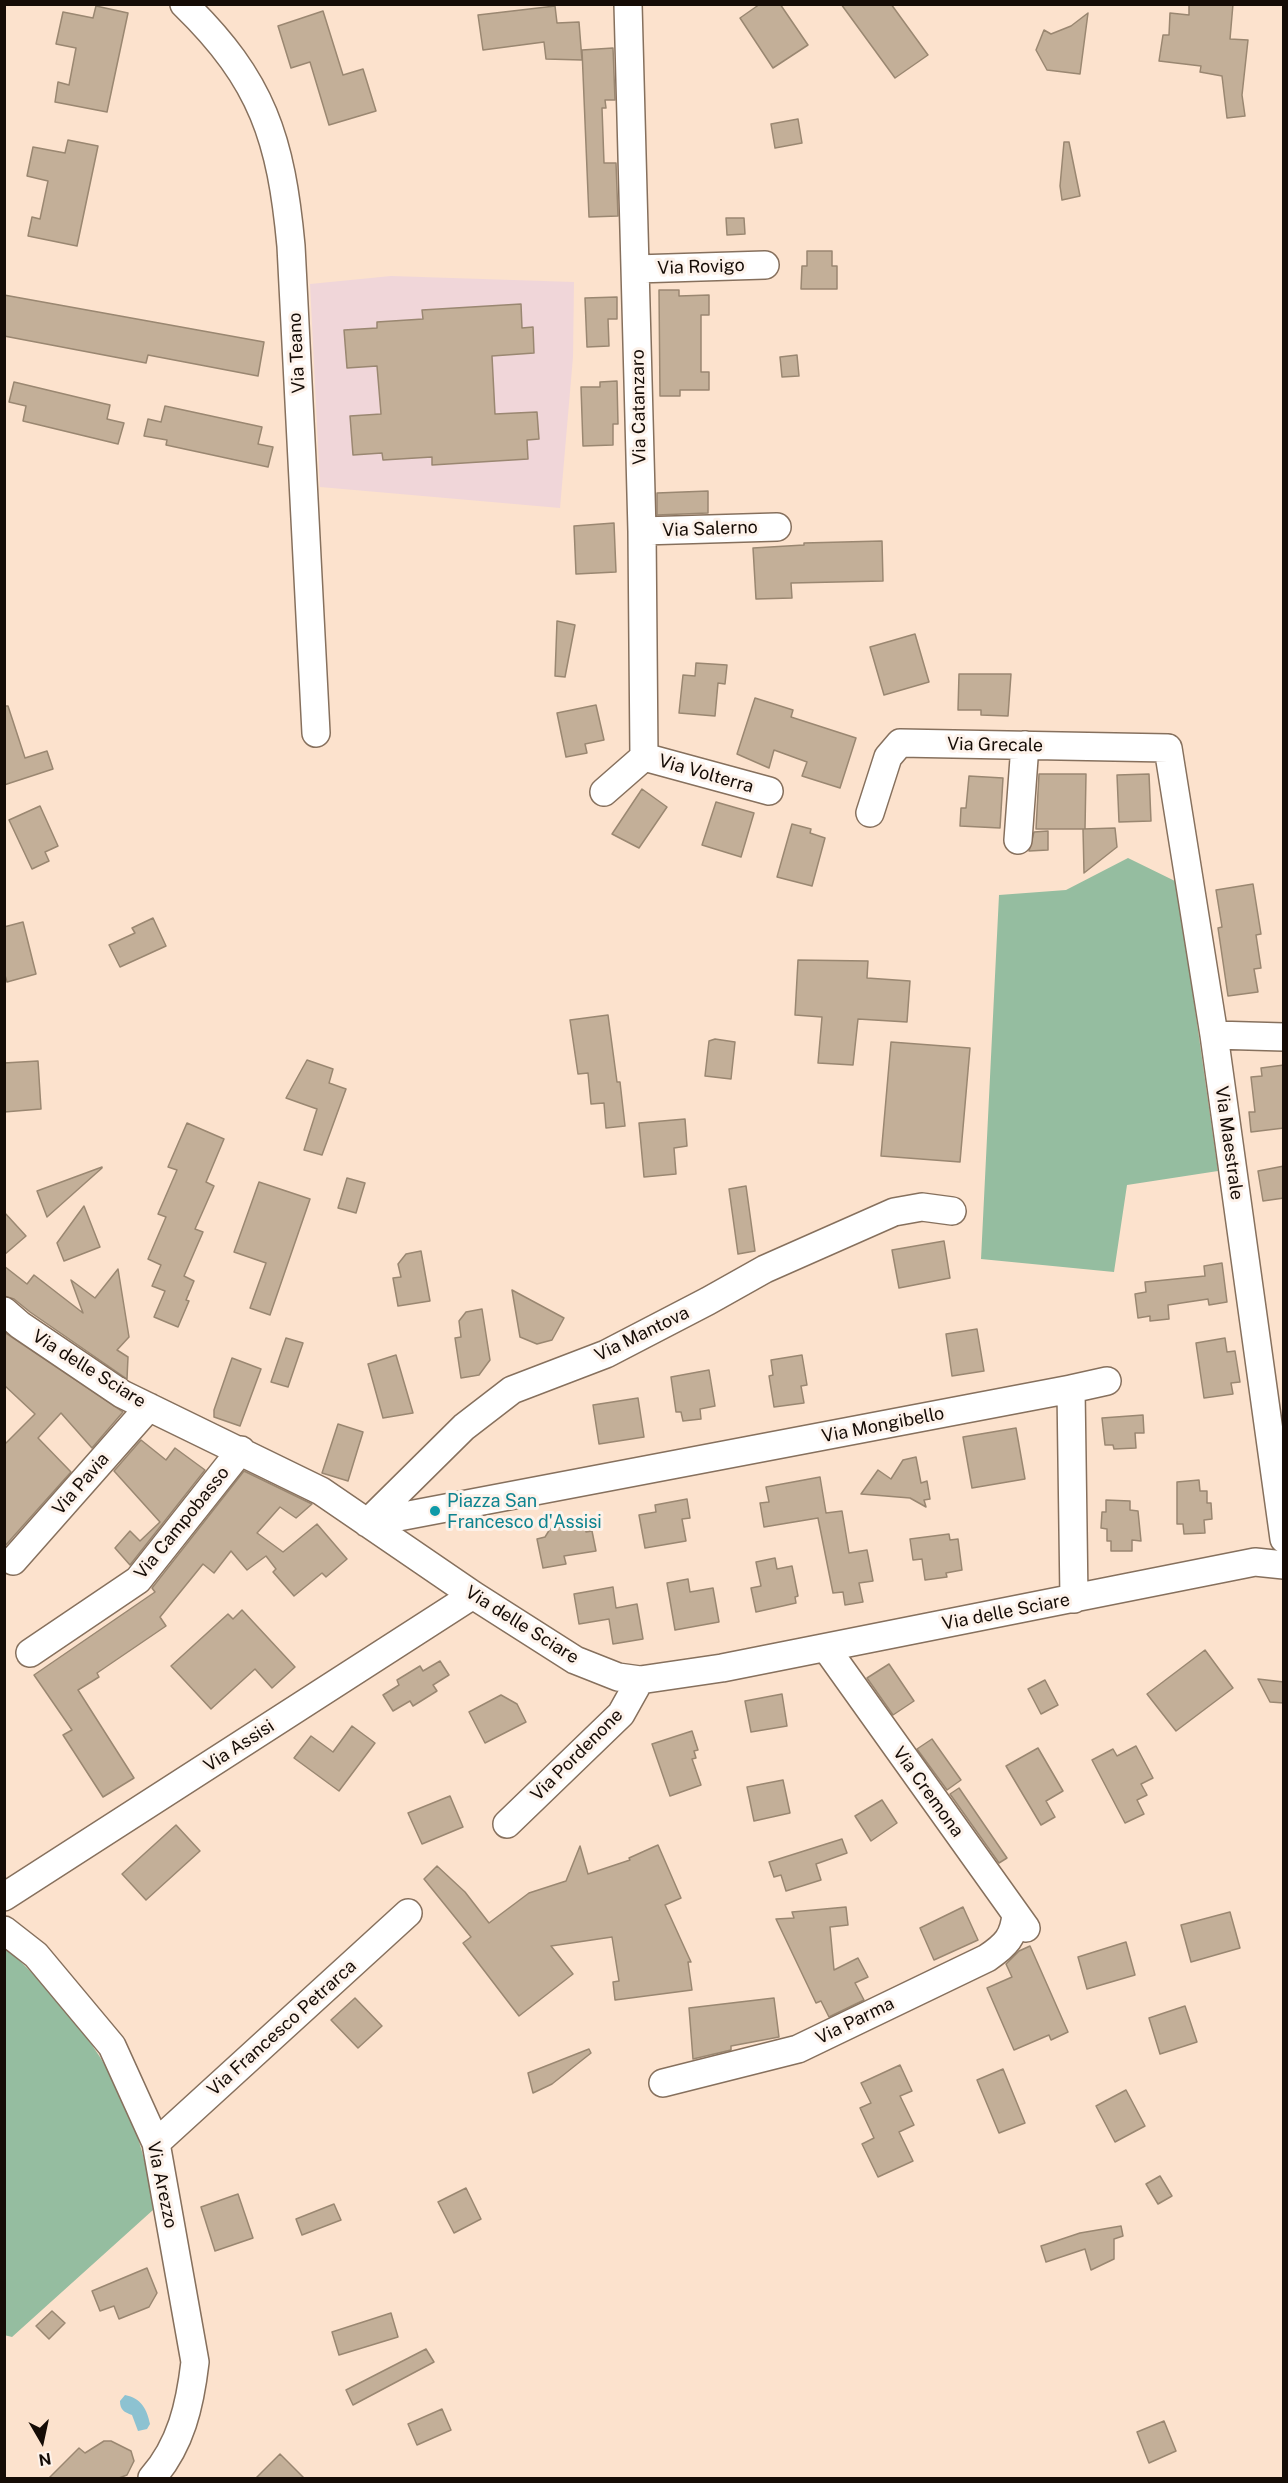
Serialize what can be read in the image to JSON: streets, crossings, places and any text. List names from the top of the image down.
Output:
{
  "streets": {
    "street": [
      "Via Rovigo",
      "Via Teano",
      "Via Catanzaro",
      "Via Salerno",
      "Via Grecale",
      "Via Volterra",
      "Via Maestrale",
      "Via Mantova",
      "Via delle Sciare",
      "Via Mongibello",
      "Via Pavia",
      "Via Campobasso",
      "Via Assisi",
      "Via Pordenone",
      "Via Cremona",
      "Via Parma",
      "Via Francesco Petrarca",
      "Via Arezzo"
    ]
  },
  "crossings": [
    ["Via Rovigo", "Via Catanzaro"],
    ["Via Catanzaro", "Via Salerno"],
    ["Via Catanzaro", "Via Volterra"],
    ["Via Grecale", "Via Maestrale"],
    ["Via Mantova", "Via delle Sciare"],
    ["Via Mantova", "Via Mongibello"],
    ["Via delle Sciare", "Via Mongibello"],
    ["Via delle Sciare", "Via Pavia"],
    ["Via delle Sciare", "Via Campobasso"],
    ["Via delle Sciare", "Via Assisi"],
    ["Via delle Sciare", "Via Pordenone"],
    ["Via delle Sciare", "Via Cremona"],
    ["Via Cremona", "Via Parma"],
    ["Via Francesco Petrarca", "Via Arezzo"]
  ],
  "places": ["Piazza San Francesco d'Assisi"],
  "north": "bottom"
}
